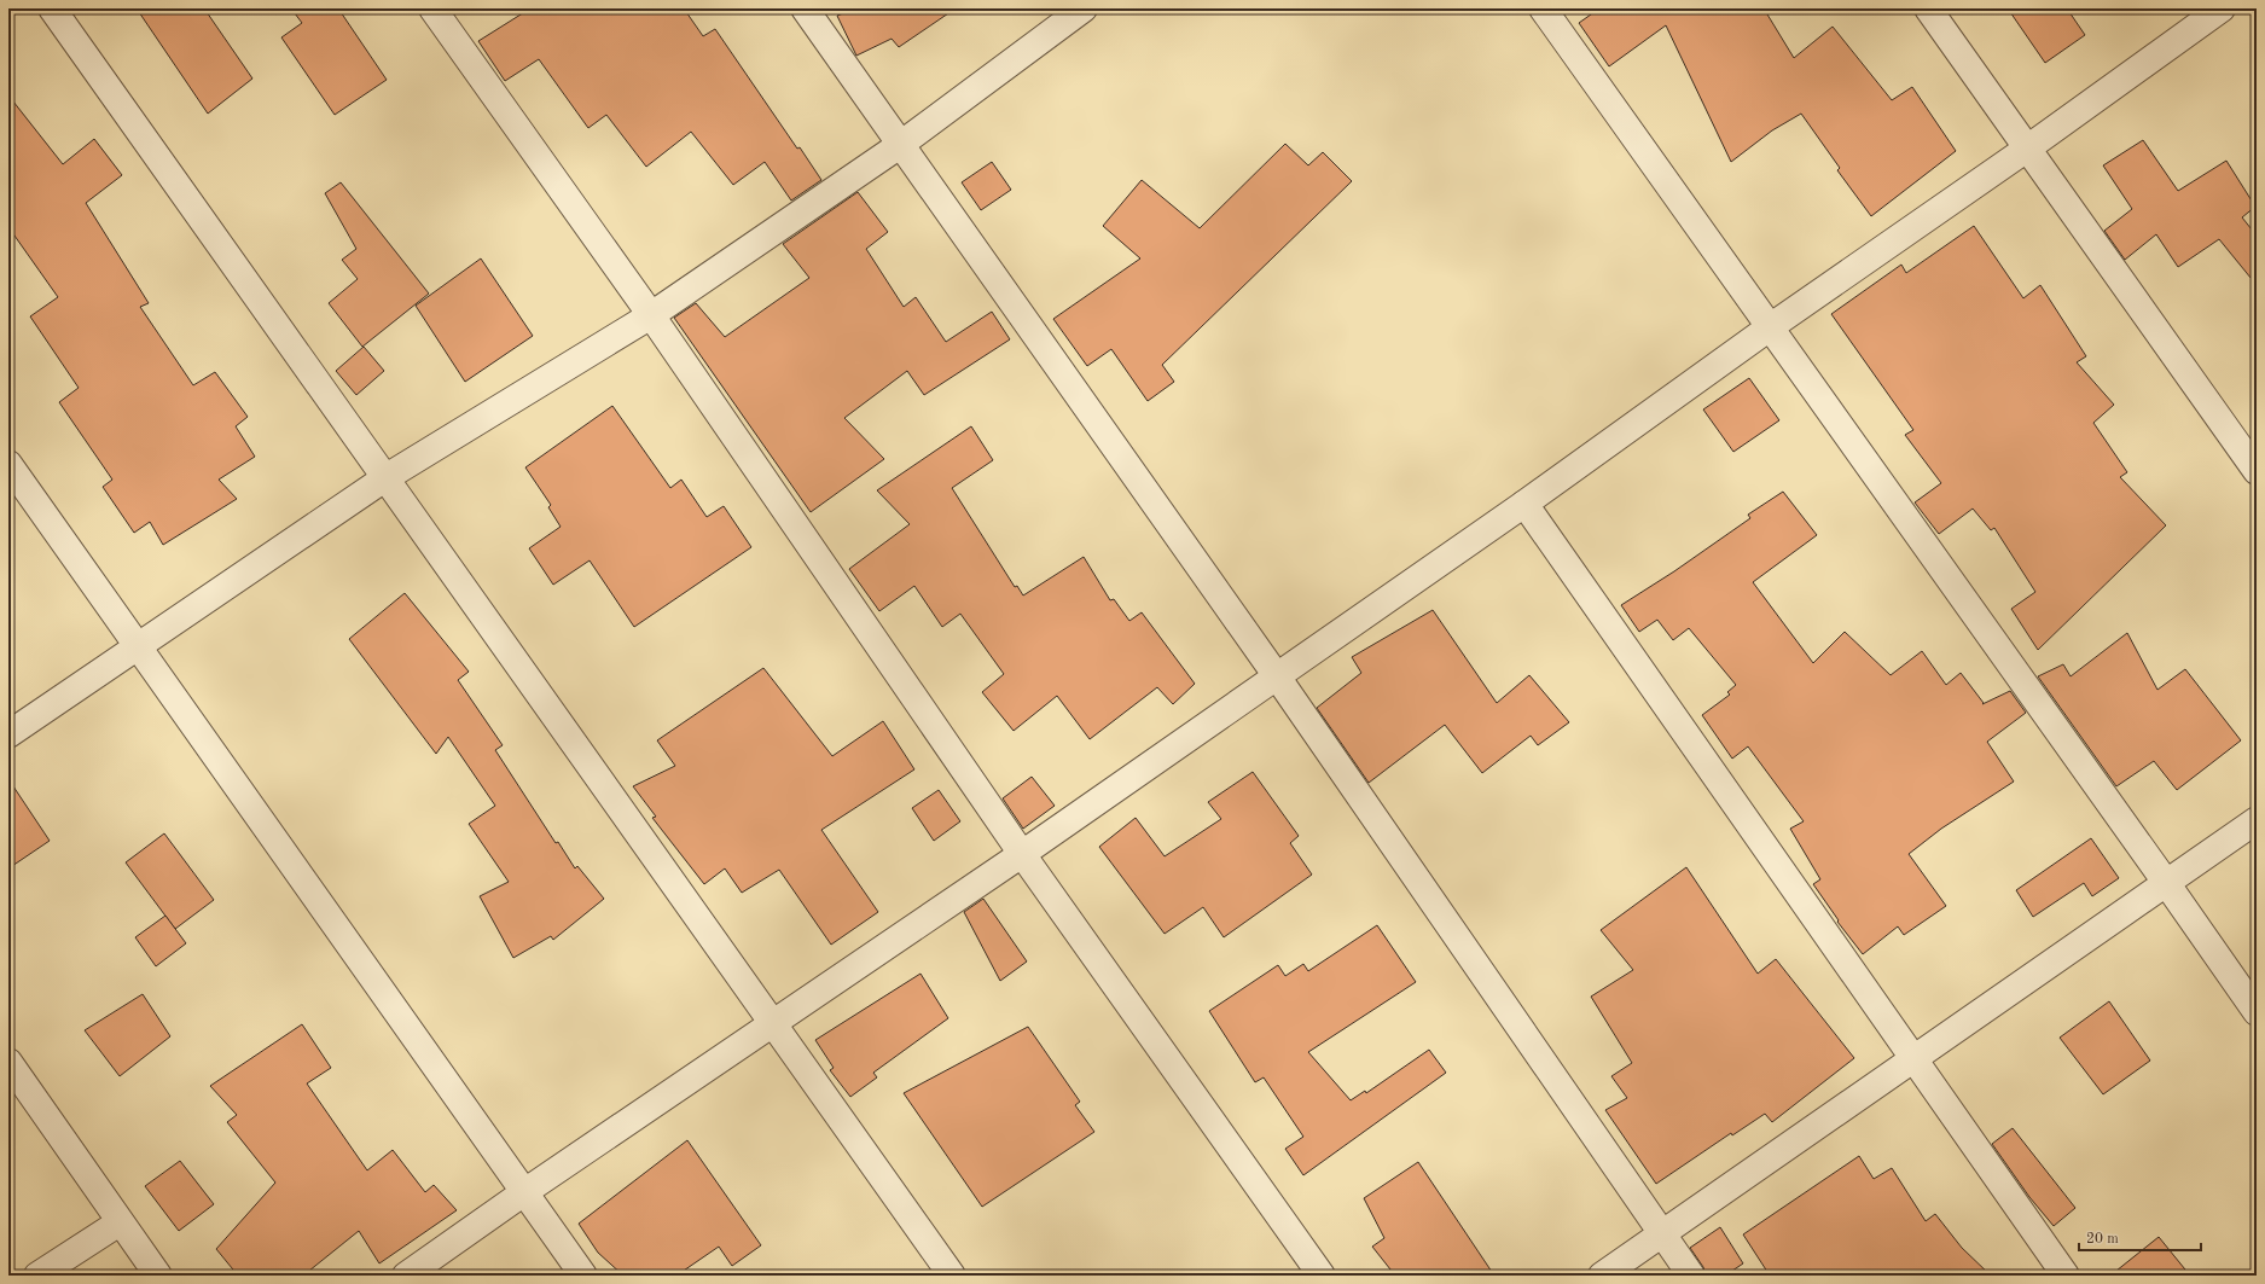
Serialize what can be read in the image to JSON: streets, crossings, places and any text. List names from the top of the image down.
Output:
{
  "scale_bar": "20 m"
}
